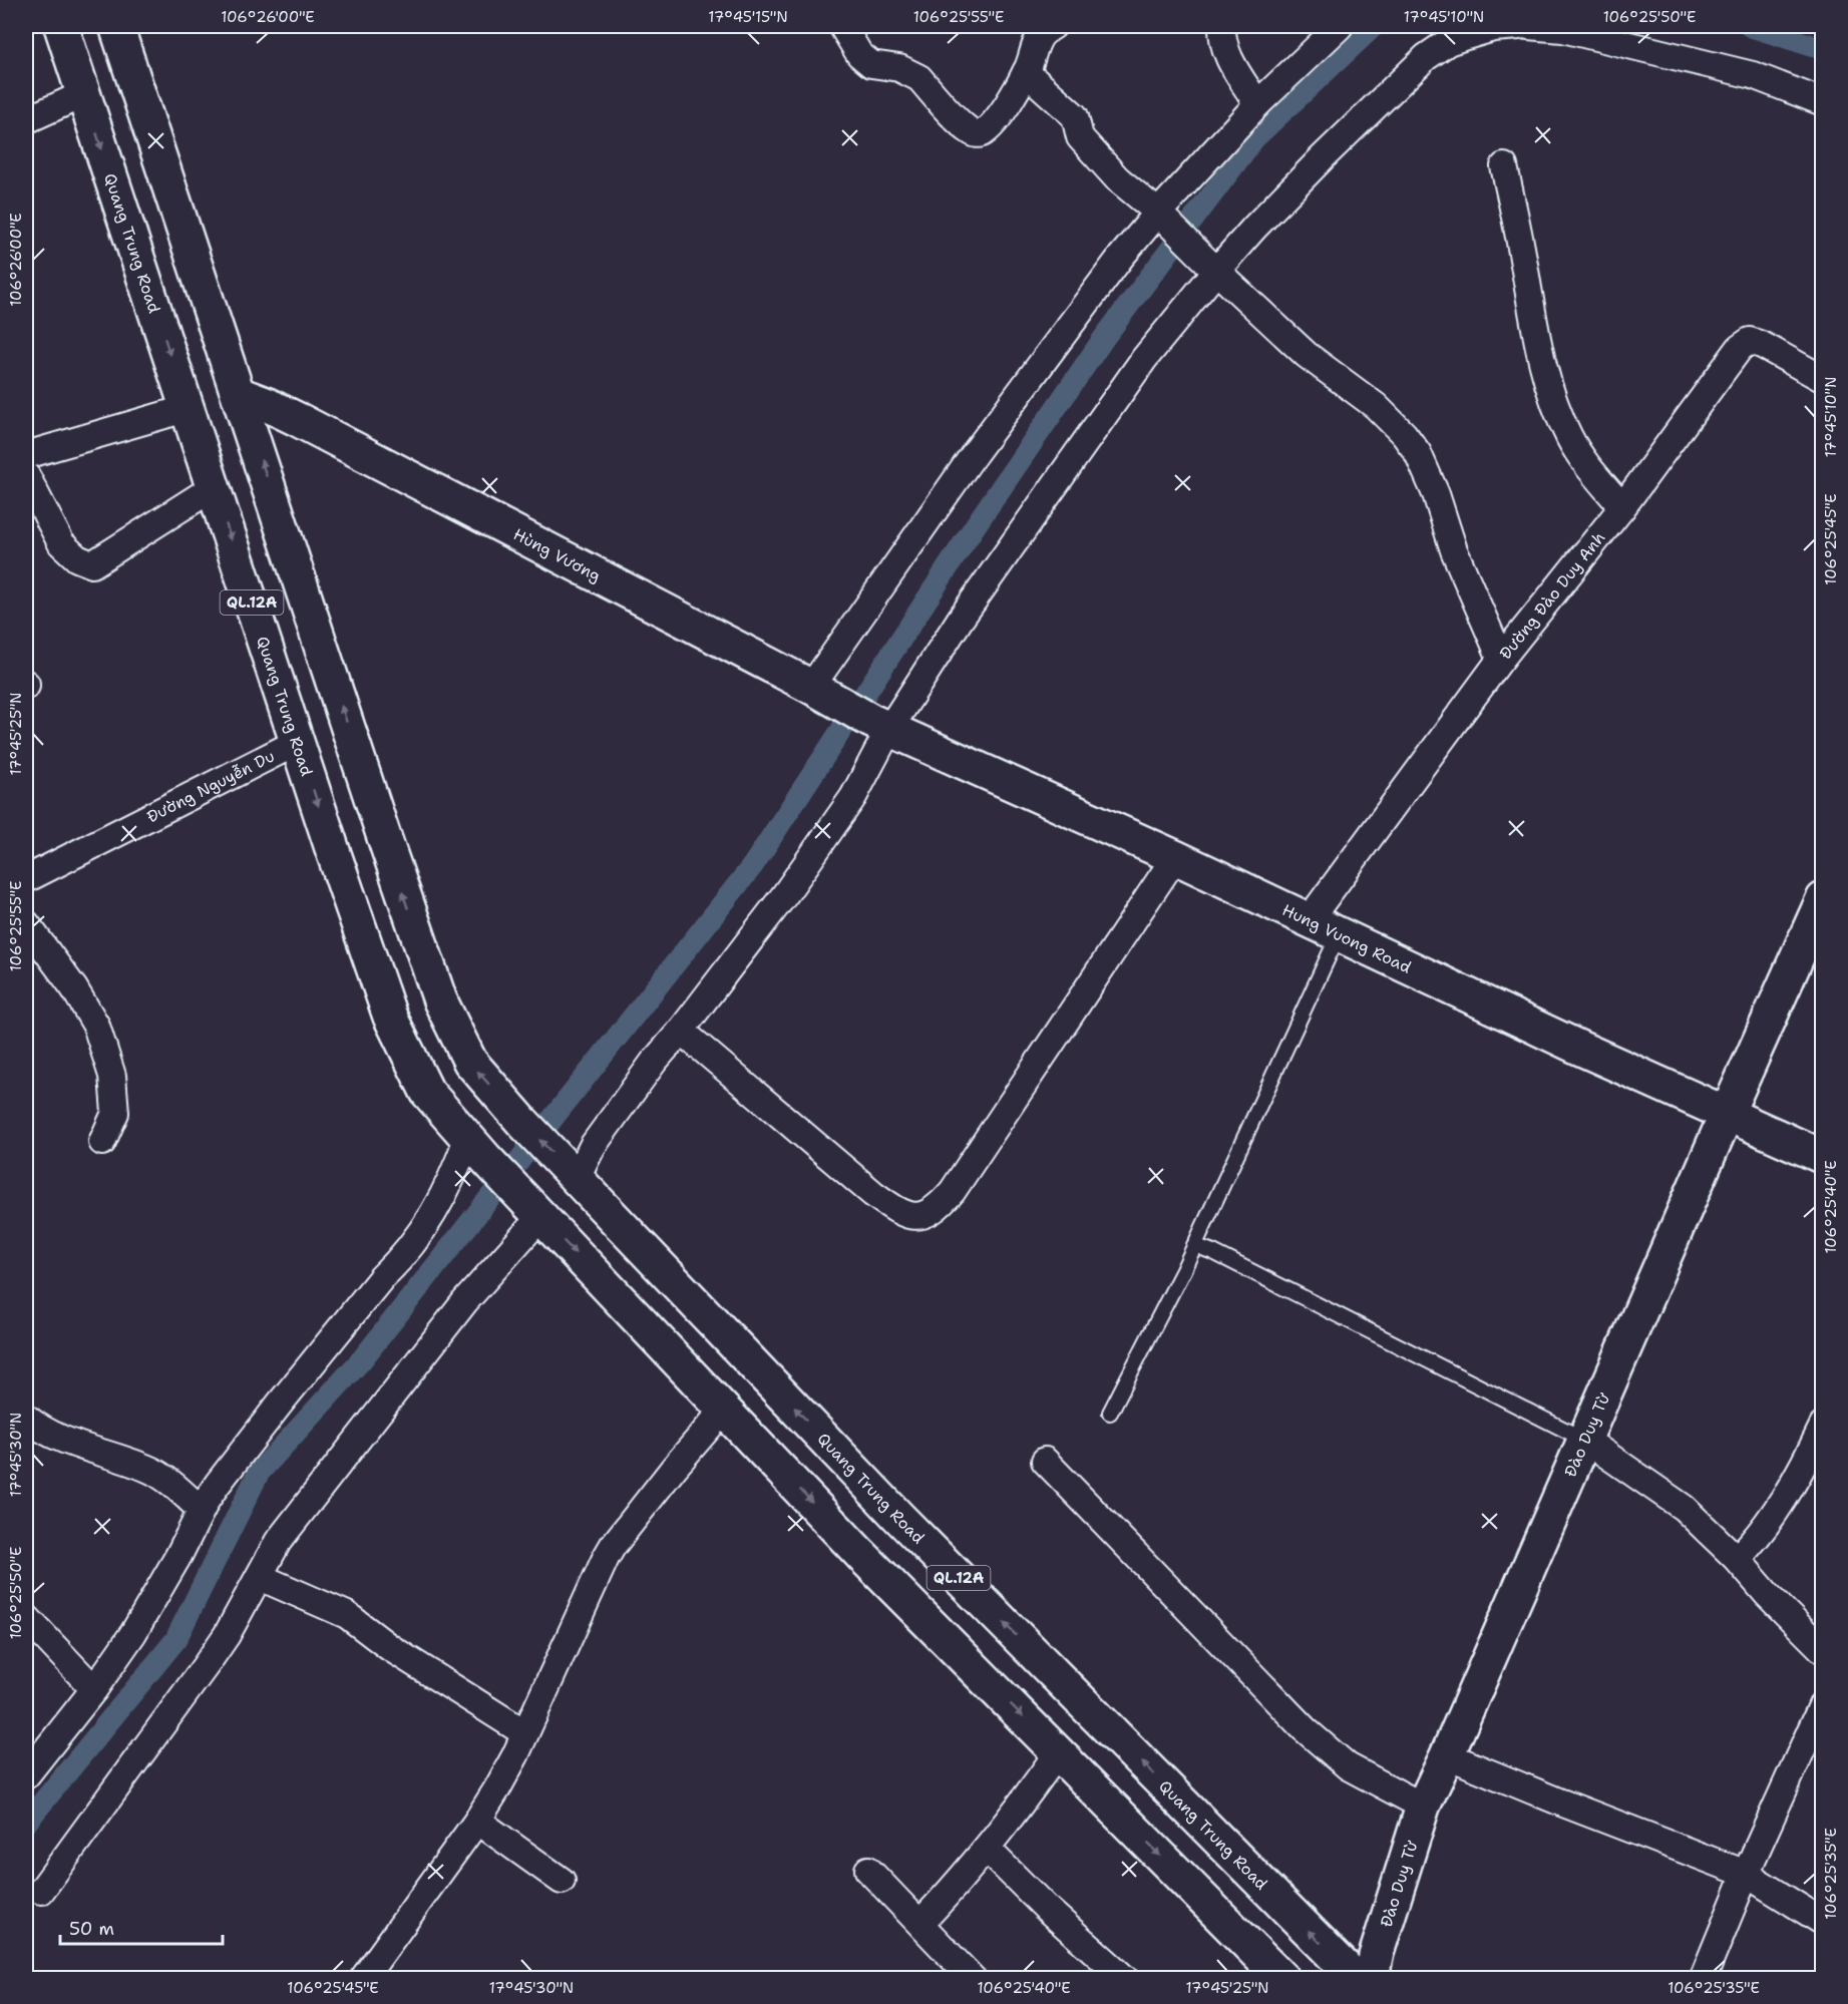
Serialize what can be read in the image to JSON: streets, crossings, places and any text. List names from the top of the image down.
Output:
{
  "streets": {
    "main road": [
      "Quang Trung Road",
      "Hùng Vương",
      "QL.12A",
      "Hung Vuong Road",
      "Đào Duy Từ"
    ],
    "street": ["Đường Đào Duy Anh", "Đường Nguyễn Du"]
  },
  "crossings": [
    ["Quang Trung Road", "QL.12A"],
    ["Quang Trung Road", "Đường Nguyễn Du"],
    ["Hùng Vương", "QL.12A"],
    ["Hùng Vương", "Hung Vuong Road"],
    ["Đường Đào Duy Anh", "Hung Vuong Road"],
    ["Hung Vuong Road", "Đào Duy Từ"]
  ],
  "scale_bar": "50 m",
  "coordinates": [
    "106°26'00\"E",
    "17°45'15\"N",
    "106°25'55\"E",
    "17°45'10\"N",
    "106°25'50\"E",
    "106°25'45\"E",
    "17°45'25\"N",
    "106°25'40\"E",
    "17°45'30\"N",
    "106°25'35\"E"
  ]
}
